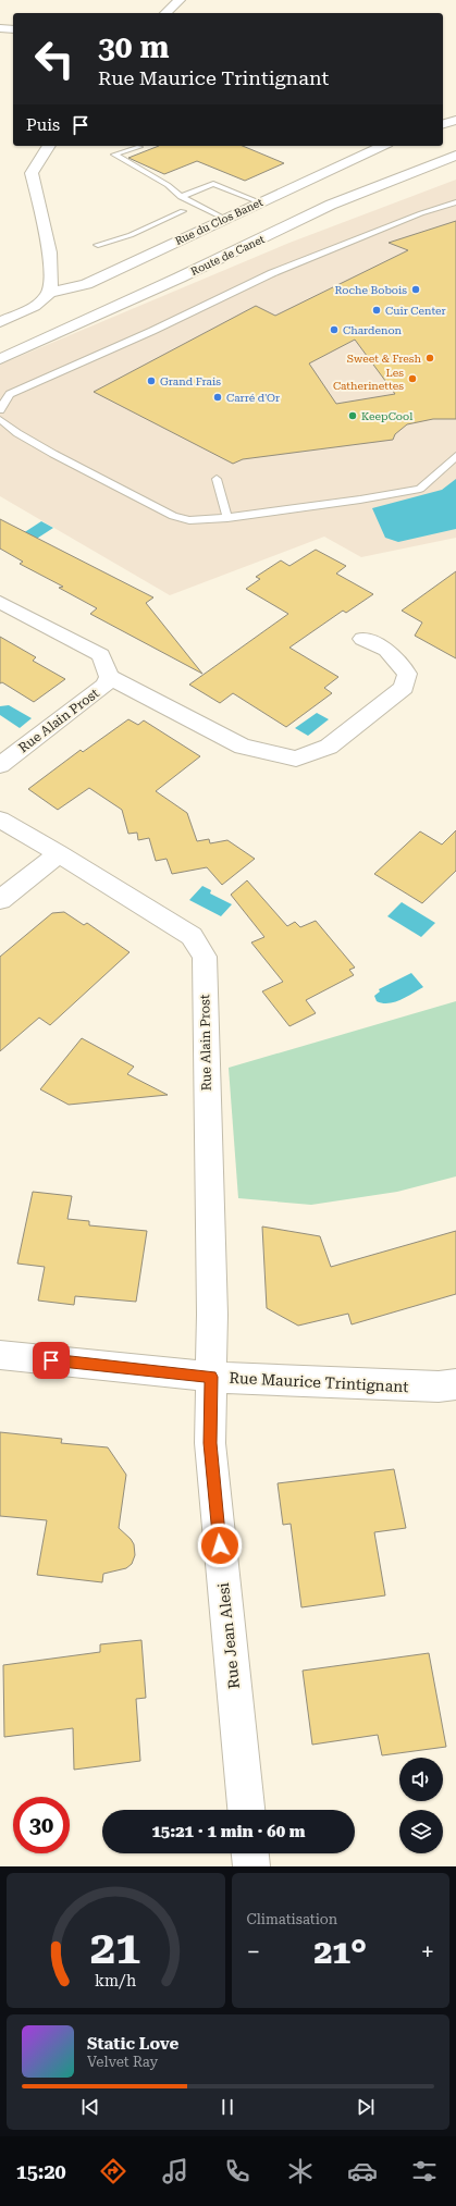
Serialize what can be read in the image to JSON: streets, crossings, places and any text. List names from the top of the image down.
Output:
{
  "streets": {
    "street": [
      "Rue du Clos Banet",
      "Route de Canet",
      "Rue Alain Prost",
      "Rue Maurice Trintignant",
      "Rue Jean Alesi"
    ]
  },
  "crossings": [
    ["Rue Alain Prost", "Rue Maurice Trintignant"],
    ["Rue Alain Prost", "Rue Jean Alesi"],
    ["Rue Maurice Trintignant", "Rue Jean Alesi"]
  ],
  "places": [
    "Roche Bobois",
    "Cuir Center",
    "Chardenon",
    "Sweet & Fresh",
    "Les Catherinettes",
    "Grand Frais",
    "Carré d'Or",
    "KeepCool"
  ],
  "page": {
    "turn": ["30 m", "Rue Maurice Trintignant"],
    "then": "Puis",
    "limit": "30",
    "trip": "15:21 · 1 min · 60 m",
    "tile": "Climatisation",
    "heat": ["−", "21°", "+"],
    "song": ["Static Love", "Velvet Ray"],
    "tabs": "15:20",
    "gauge": ["21", "km/h"]
  }
}
